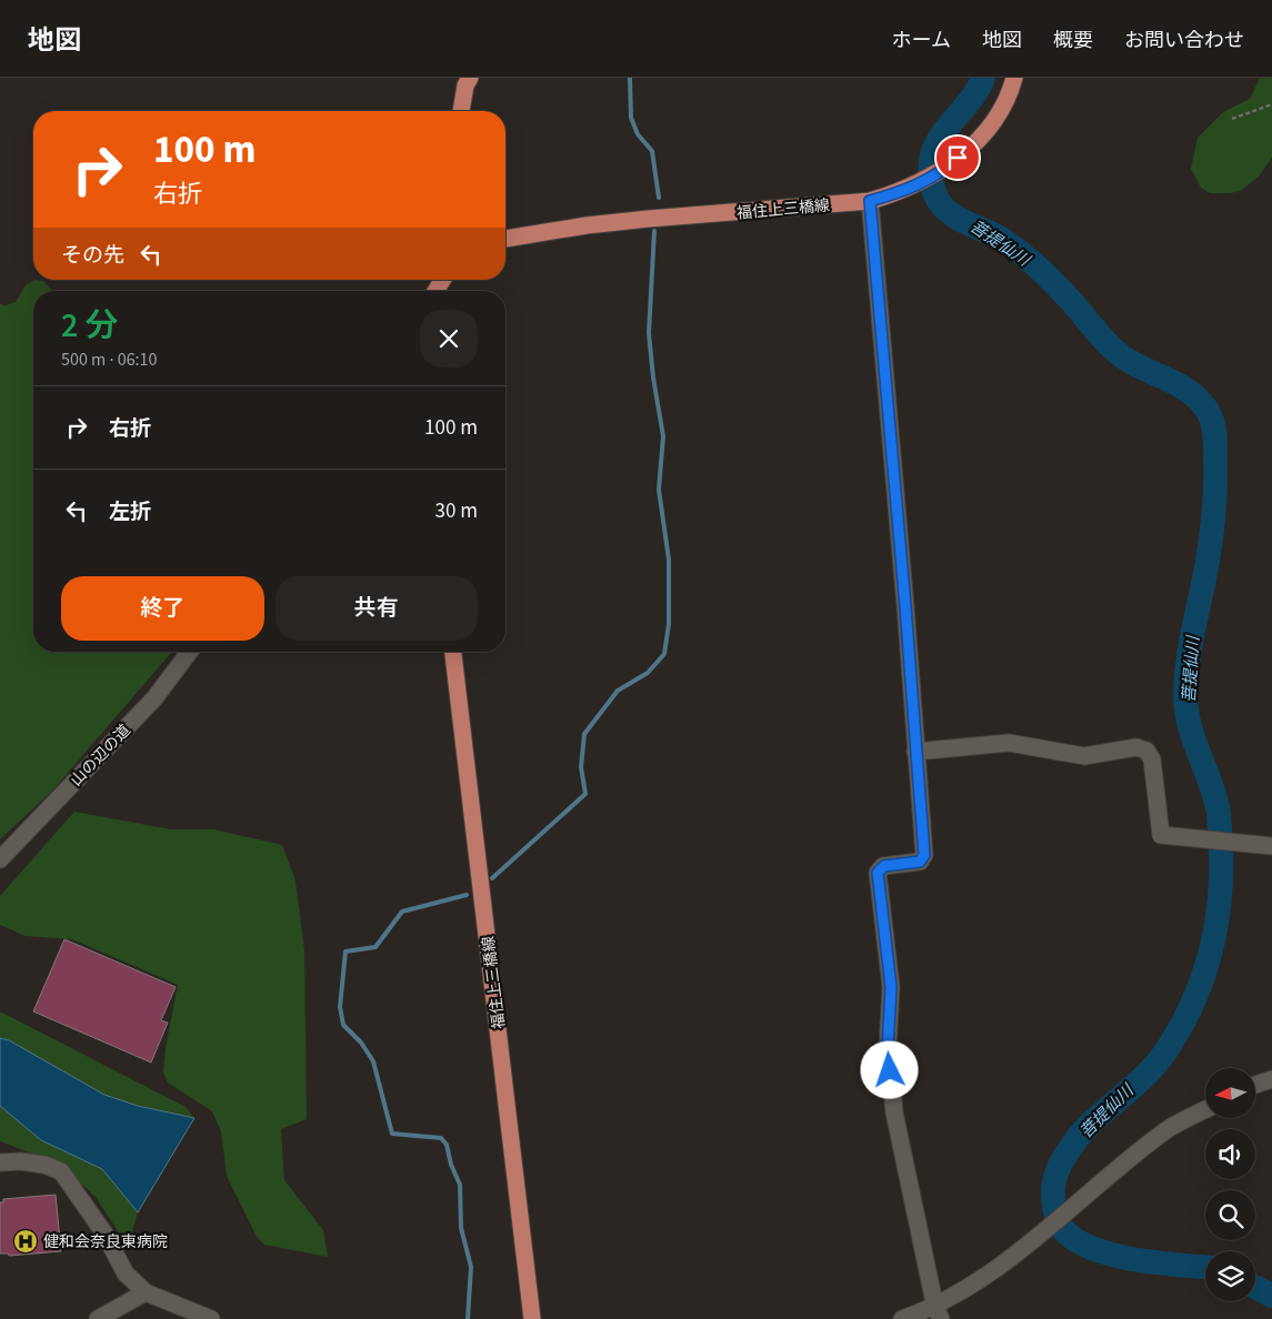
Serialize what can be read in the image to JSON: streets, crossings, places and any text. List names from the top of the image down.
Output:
{
  "streets": {
    "main road": ["福住上三橋線"],
    "street": ["山の辺の道"]
  },
  "water": ["菩提仙川"],
  "places": {
    "hospital": ["健和会奈良東病院"]
  },
  "north": "left",
  "page": {
    "header": "地図",
    "nav": [
      "ホーム",
      "地図",
      "概要",
      "お問い合わせ"
    ],
    "turn": ["100 m", "右折"],
    "then": "その先",
    "heading": ["2 分", "500 m · 06:10"],
    "list": [
      {
        "name": "右折",
        "value": "100 m"
      },
      {
        "name": "左折",
        "value": "30 m"
      }
    ],
    "buttons": ["終了", "共有"]
  }
}
